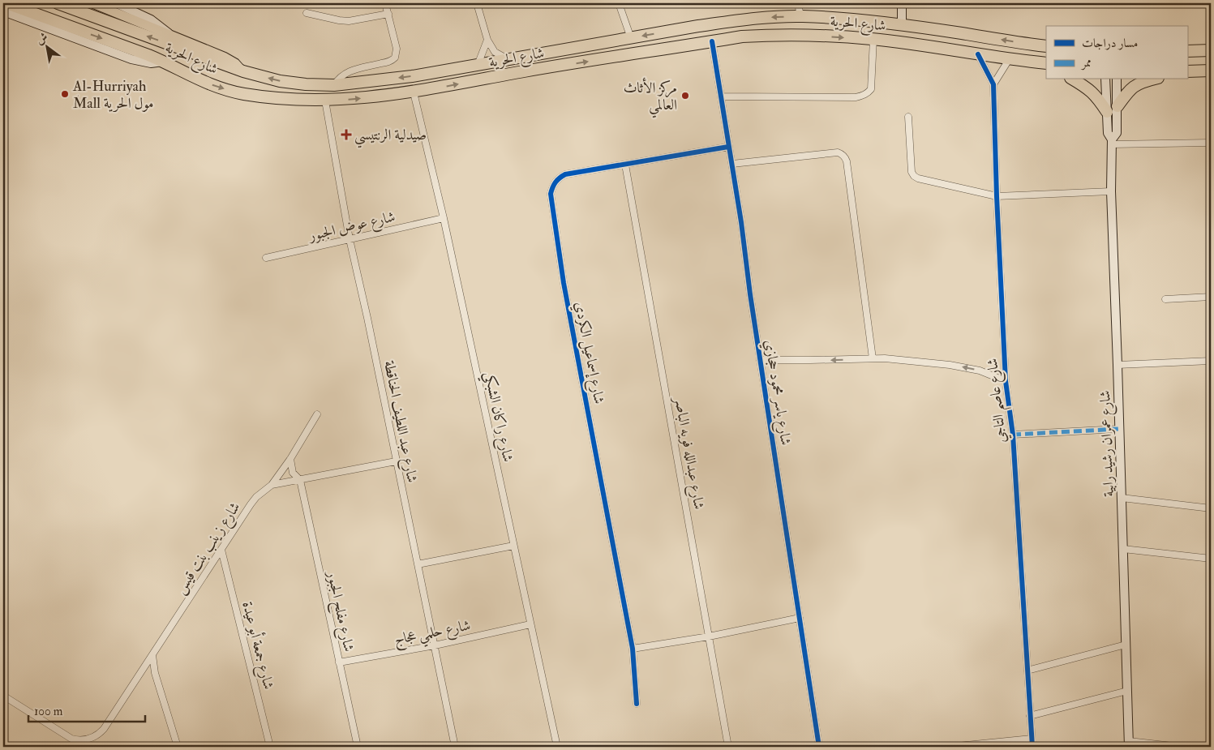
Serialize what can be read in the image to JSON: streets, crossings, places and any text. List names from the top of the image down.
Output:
{
  "streets": {
    "highway": ["شارع الحرية"],
    "street": [
      "شارع عوض الجبور",
      "شارع إسماعيل الكردي",
      "شارع ياسر محمود حجازي",
      "شارع عاصم التاجي",
      "شارع راكان الشبكي",
      "شارع عبد اللطيف الحناقطة",
      "شارع عمران رشيد رابية",
      "شارع عبدالله فويه الباصر",
      "شارع زينب بنت قيس",
      "شارع مفلح الجبور",
      "شارع حلمي عجاج",
      "شارع جمعة أبو عيدة"
    ]
  },
  "crossings": [
    ["شارع الحرية", "شارع ياسر محمود حجازي"],
    ["شارع الحرية", "شارع عاصم التاجي"],
    ["شارع الحرية", "شارع راكان الشبكي"],
    ["شارع الحرية", "شارع عبد اللطيف الحناقطة"],
    ["شارع عوض الجبور", "شارع راكان الشبكي"],
    ["شارع عوض الجبور", "شارع عبد اللطيف الحناقطة"],
    ["شارع إسماعيل الكردي", "شارع ياسر محمود حجازي"],
    ["شارع إسماعيل الكردي", "شارع عبدالله فويه الباصر"],
    ["شارع راكان الشبكي", "شارع حلمي عجاج"],
    ["شارع عبد اللطيف الحناقطة", "شارع زينب بنت قيس"],
    ["شارع عبد اللطيف الحناقطة", "شارع حلمي عجاج"],
    ["شارع زينب بنت قيس", "شارع مفلح الجبور"],
    ["شارع زينب بنت قيس", "شارع جمعة أبو عيدة"],
    ["شارع مفلح الجبور", "شارع حلمي عجاج"]
  ],
  "places": {
    "other": ["ِAl-Hurriyah Mall مول الحرية", "مركز الأثاث العالمي"],
    "health": ["صيدلية الرنتيسي"]
  },
  "legend": ["مسار دراجات", "ممر"],
  "scale_bar": "100 m",
  "north": "top left"
}
